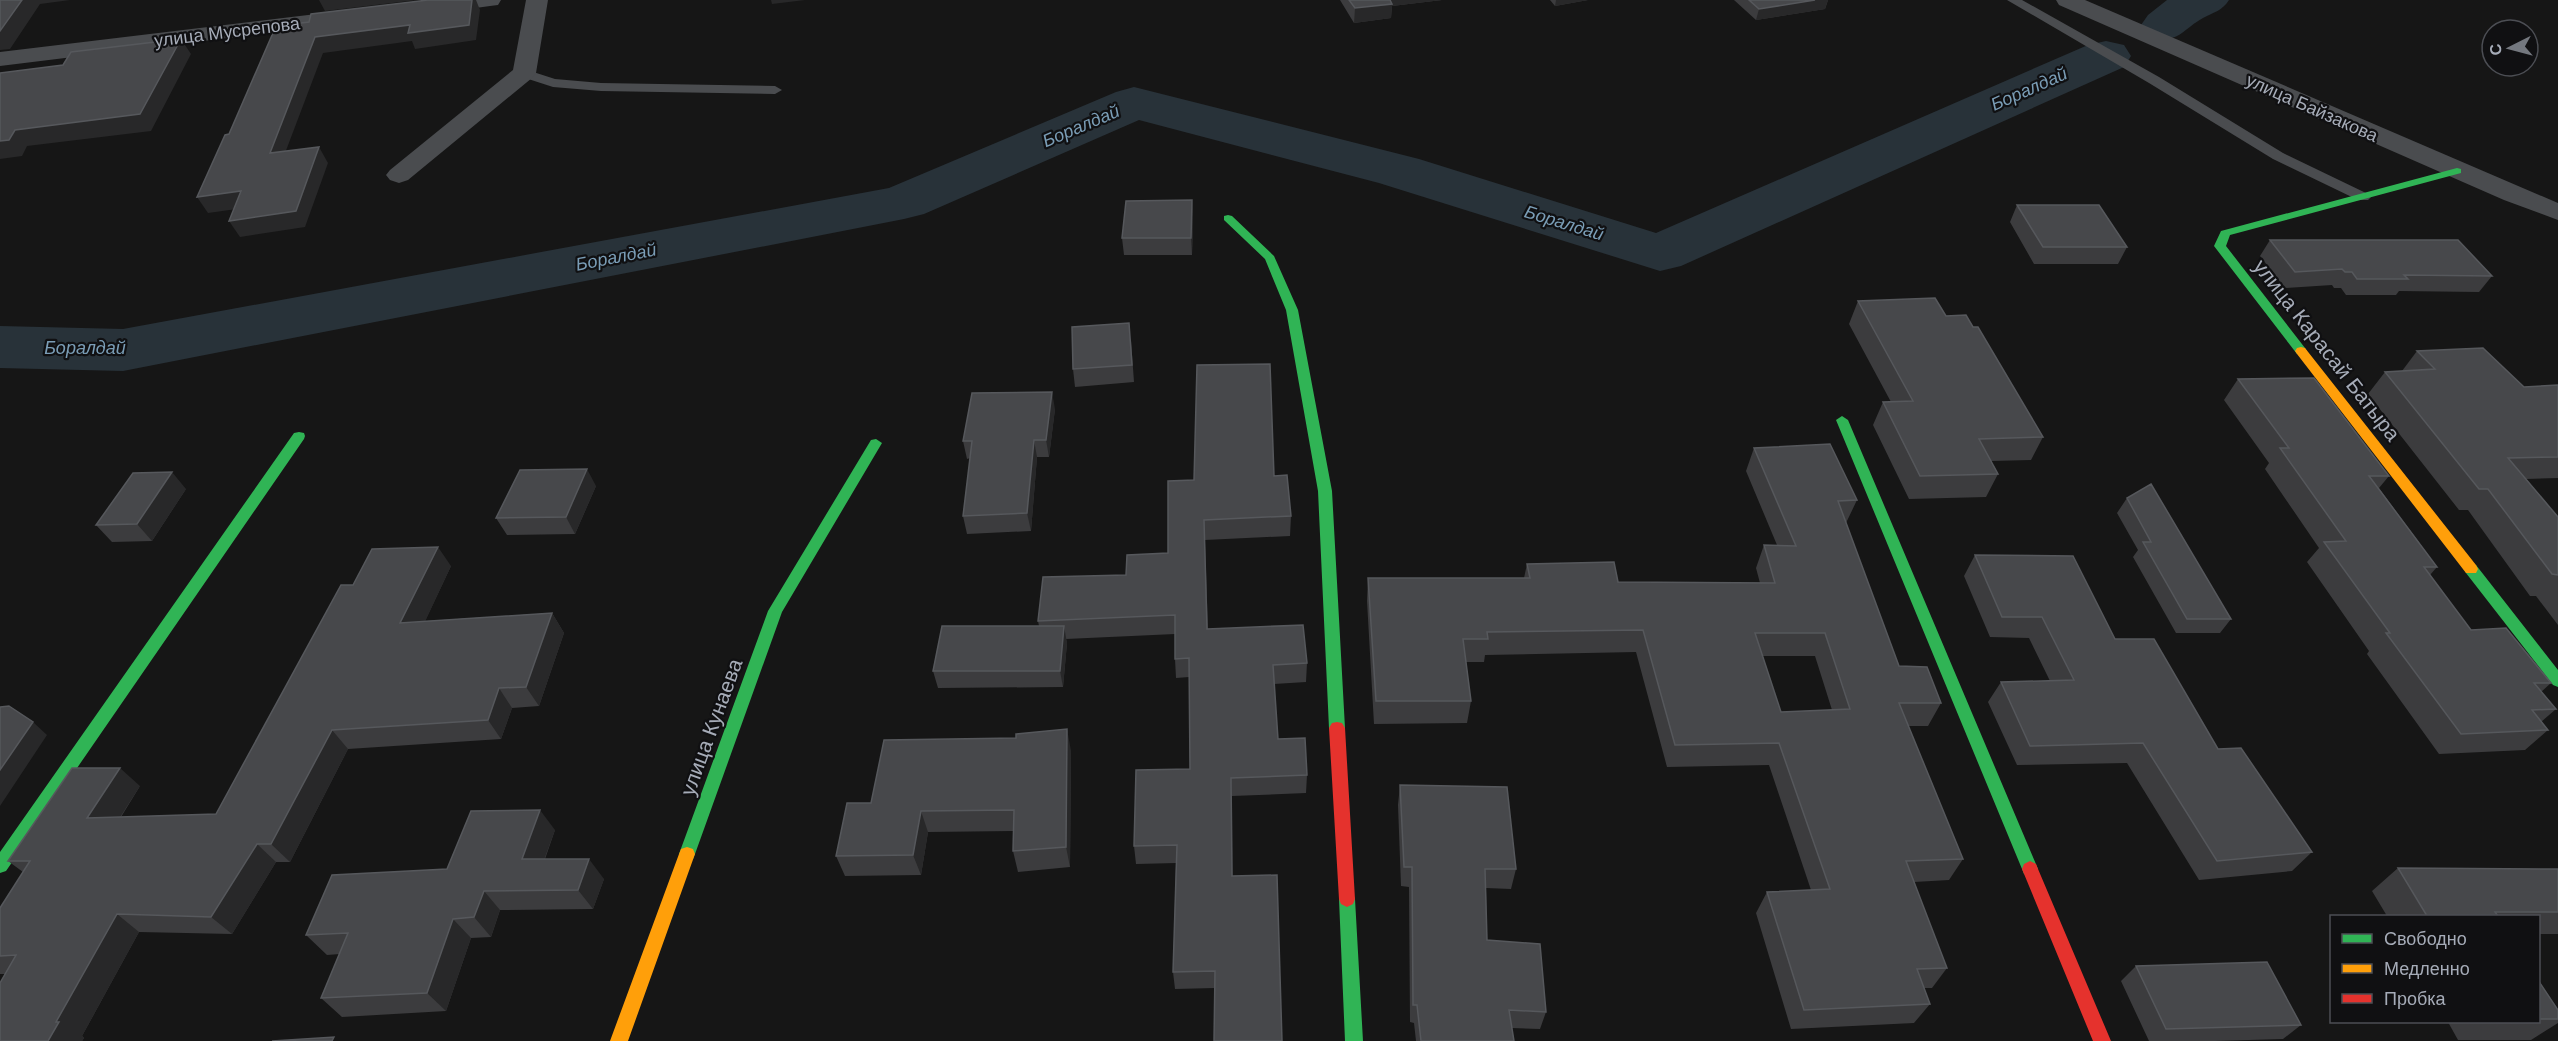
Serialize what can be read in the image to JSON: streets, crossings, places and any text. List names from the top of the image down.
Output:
{
  "streets": {
    "street": [
      "улица Мусрепова",
      "улица Байзакова",
      "улица Карасай Батыра",
      "улица Кунаева"
    ]
  },
  "crossings": [
    ["улица Байзакова", "улица Карасай Батыра"]
  ],
  "water": ["Боралдай"],
  "legend": ["Свободно", "Медленно", "Пробка"],
  "north": "left"
}
